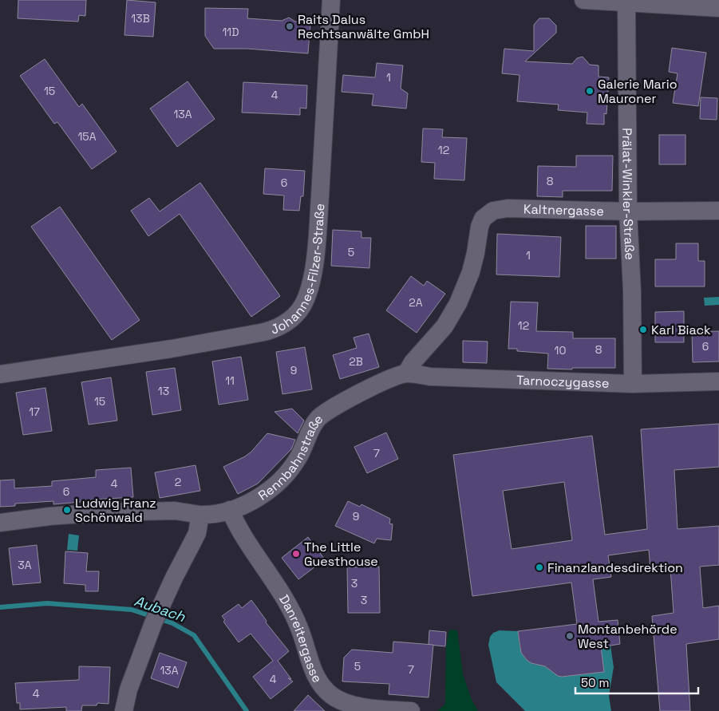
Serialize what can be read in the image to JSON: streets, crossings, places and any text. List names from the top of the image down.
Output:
{
  "streets": {
    "street": [
      "Prälat-Winkler-Straße",
      "Kaltnergasse",
      "Johannes-Filzer-Straße",
      "Tarnoczygasse",
      "Rennbahnstraße",
      "Danreitergasse"
    ]
  },
  "crossings": [
    ["Prälat-Winkler-Straße", "Kaltnergasse"],
    ["Prälat-Winkler-Straße", "Tarnoczygasse"],
    ["Kaltnergasse", "Tarnoczygasse"],
    ["Kaltnergasse", "Rennbahnstraße"],
    ["Tarnoczygasse", "Rennbahnstraße"],
    ["Rennbahnstraße", "Danreitergasse"]
  ],
  "water": ["Aubach"],
  "places": [
    "Raits Dalus Rechtsanwälte GmbH",
    "Galerie Mario Mauroner",
    "Karl Biack",
    "Ludwig Franz Schönwald",
    "The Little Guesthouse",
    "Finanzlandesdirektion",
    "Montanbehörde West"
  ],
  "house_numbers": [
    "13B",
    "11D",
    "1",
    "15",
    "4",
    "13A",
    "15A",
    "12",
    "8",
    "6",
    "5",
    "1",
    "2A",
    "12",
    "6",
    "8",
    "10",
    "2B",
    "9",
    "11",
    "13",
    "15",
    "17",
    "7",
    "2",
    "4",
    "6",
    "9",
    "3A",
    "3",
    "3",
    "5",
    "7",
    "13A",
    "4",
    "4"
  ],
  "scale_bar": "50 m"
}
